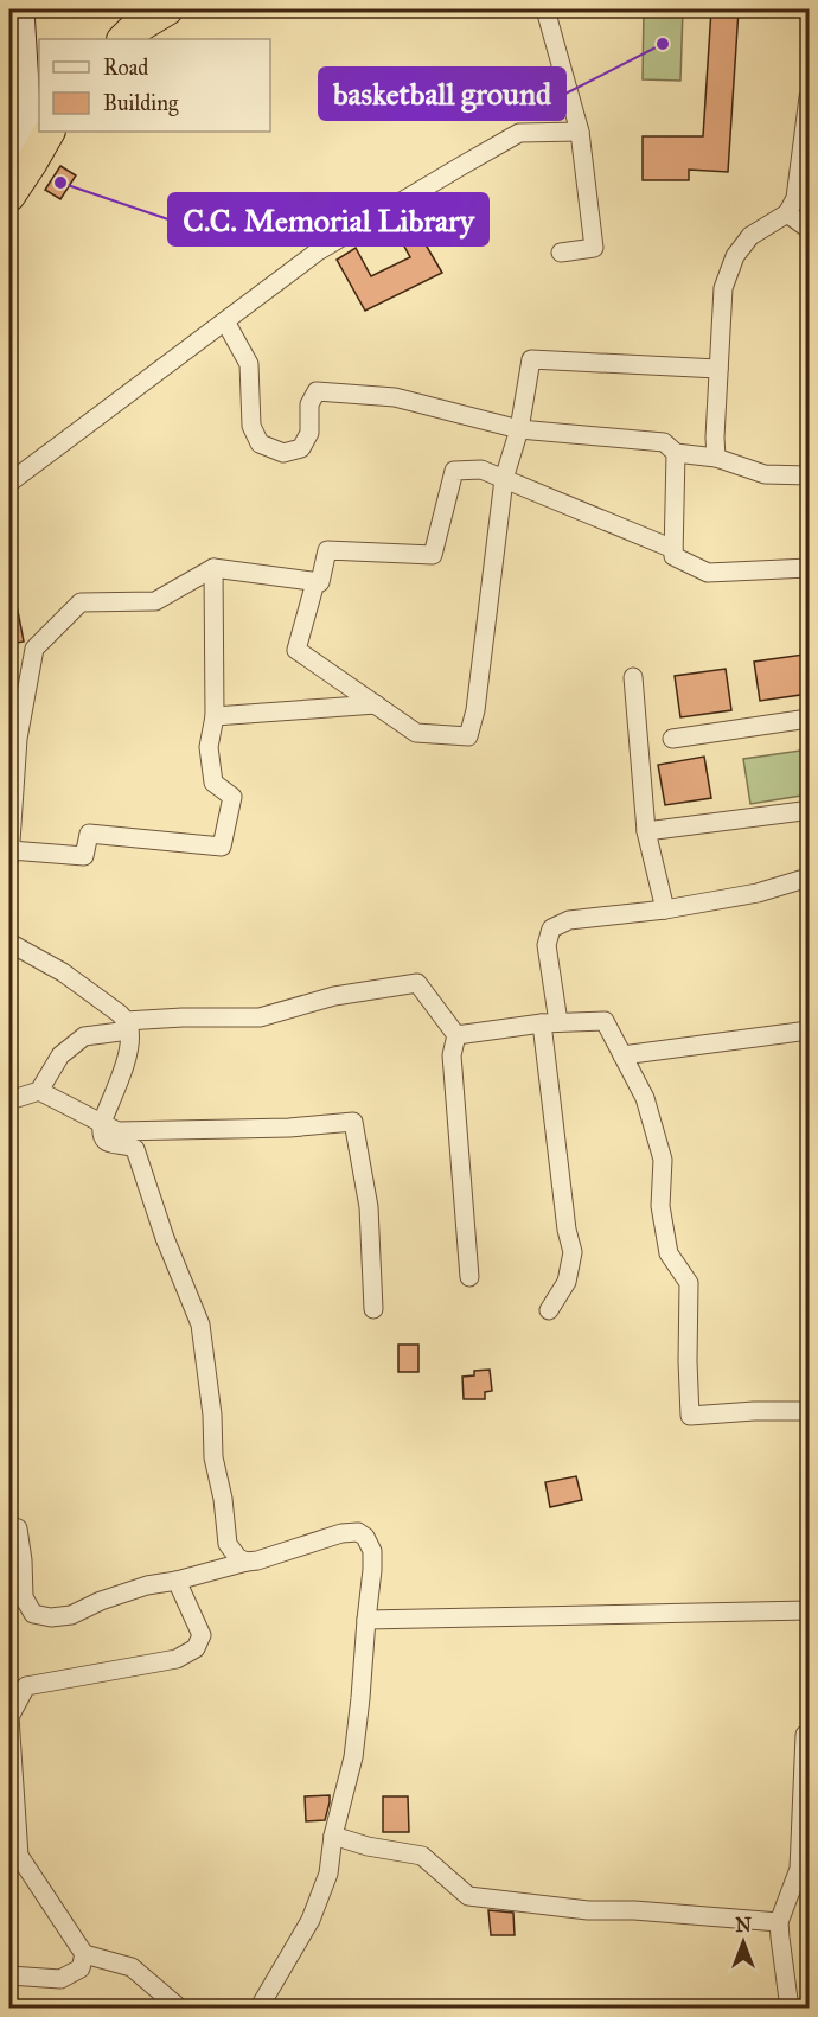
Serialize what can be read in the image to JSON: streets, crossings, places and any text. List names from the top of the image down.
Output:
{
  "places": ["basketball ground", "C.C. Memorial Library"],
  "legend": ["Road", "Building"],
  "north": "top"
}
